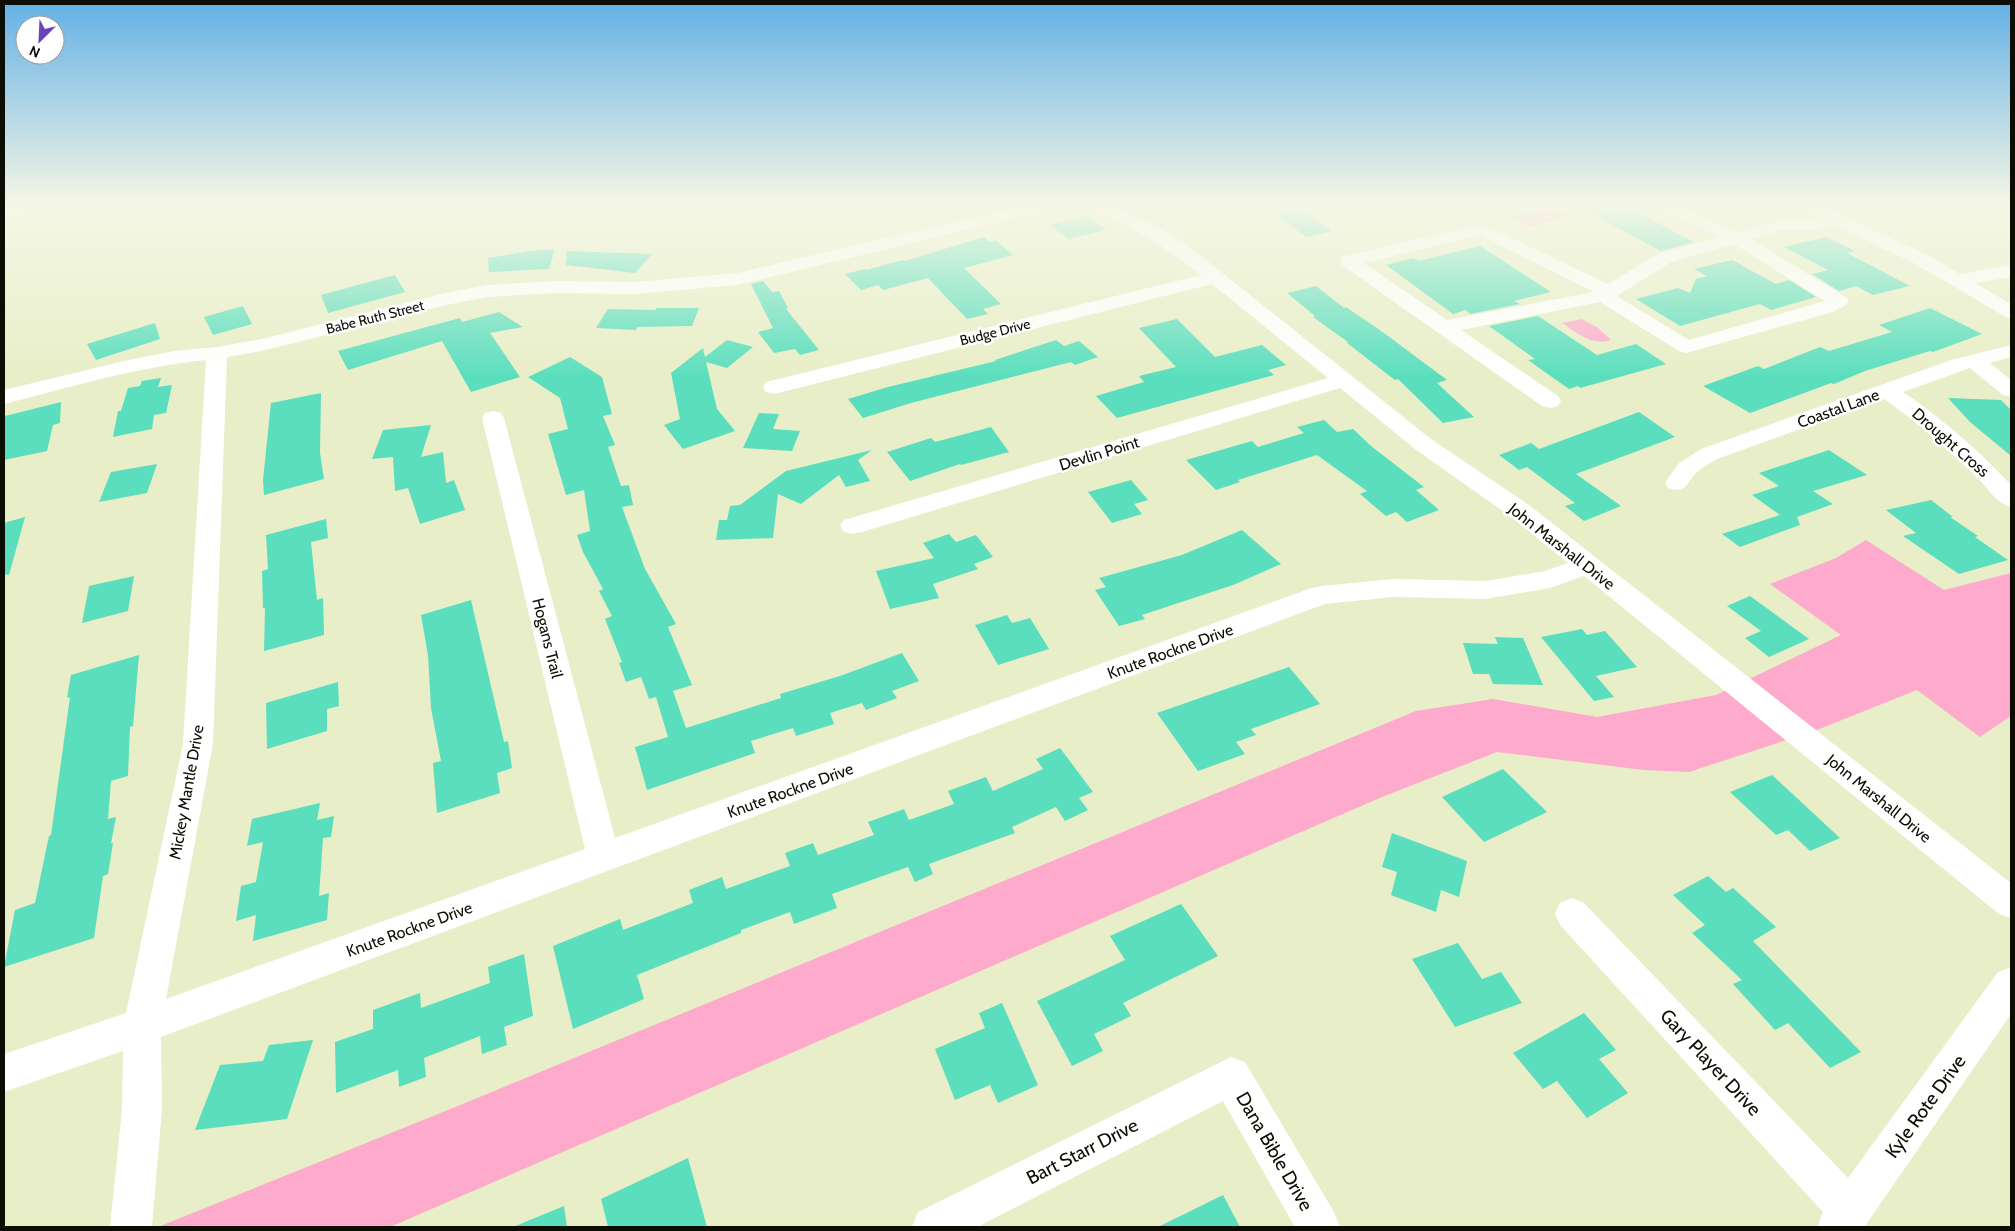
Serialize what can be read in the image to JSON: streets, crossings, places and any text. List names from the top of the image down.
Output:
{
  "streets": {
    "street": [
      "Babe Ruth Street",
      "Budge Drive",
      "Coastal Lane",
      "Drought Cross",
      "Devlin Point",
      "John Marshall Drive",
      "Hogans Trail",
      "Knute Rockne Drive",
      "Mickey Mantle Drive",
      "Gary Player Drive",
      "Kyle Rote Drive",
      "Bart Starr Drive",
      "Dana Bible Drive"
    ]
  },
  "crossings": [
    ["Babe Ruth Street", "Mickey Mantle Drive"],
    ["Budge Drive", "John Marshall Drive"],
    ["Coastal Lane", "Drought Cross"],
    ["Devlin Point", "John Marshall Drive"],
    ["John Marshall Drive", "Knute Rockne Drive"],
    ["Hogans Trail", "Knute Rockne Drive"],
    ["Knute Rockne Drive", "Mickey Mantle Drive"],
    ["Gary Player Drive", "Kyle Rote Drive"],
    ["Bart Starr Drive", "Dana Bible Drive"]
  ],
  "north": "bottom left"
}
